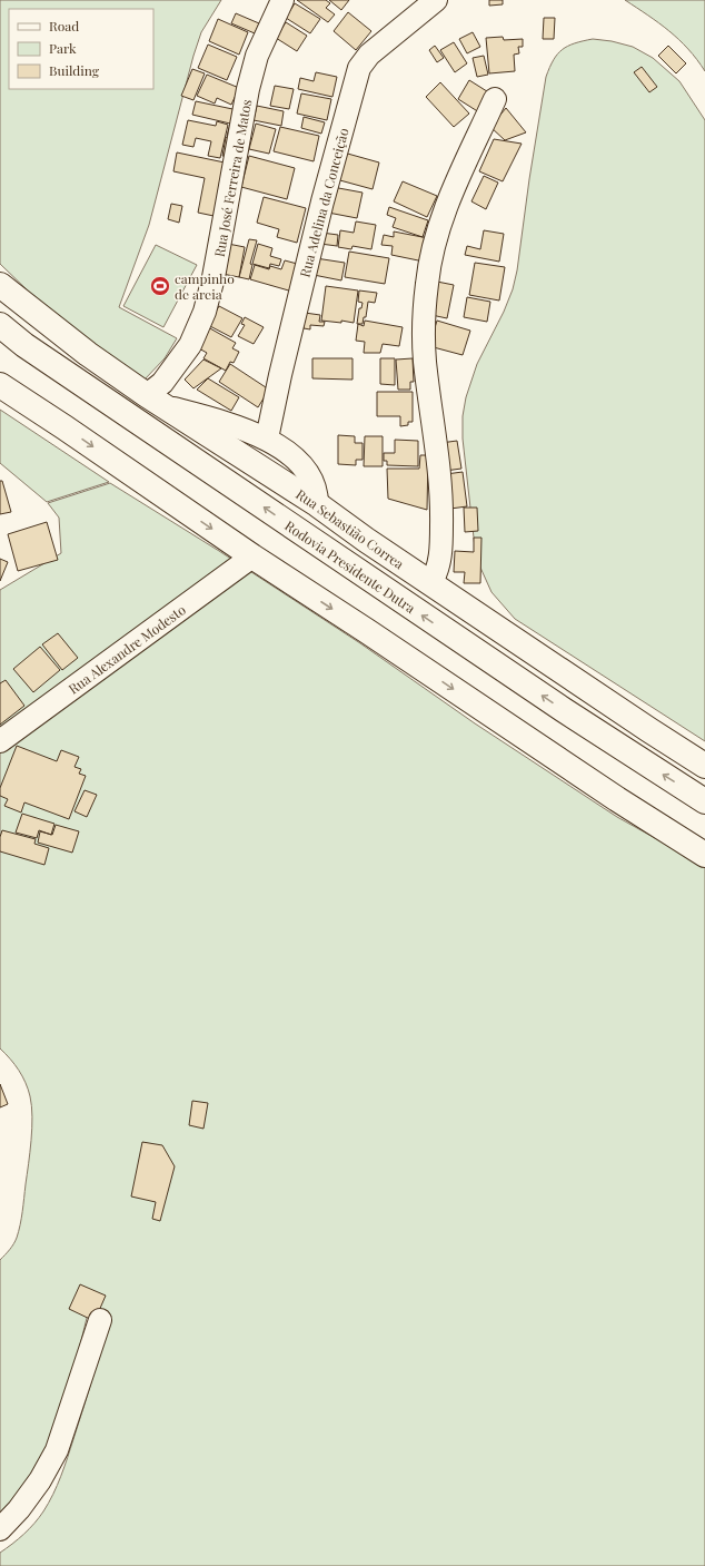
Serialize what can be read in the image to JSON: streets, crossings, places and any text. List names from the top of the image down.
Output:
{
  "streets": {
    "main road": ["Rua Sebastião Correa", "Rodovia Presidente Dutra"],
    "street": ["Rua José Ferreira de Matos", "Rua Adelina da Conceição", "Rua Alexandre Modesto"]
  },
  "crossings": [
    ["Rua José Ferreira de Matos", "Rua Sebastião Correa"]
  ],
  "places": {
    "sports": ["campinho de areia"]
  },
  "legend": ["Road", "Park", "Building"]
}
